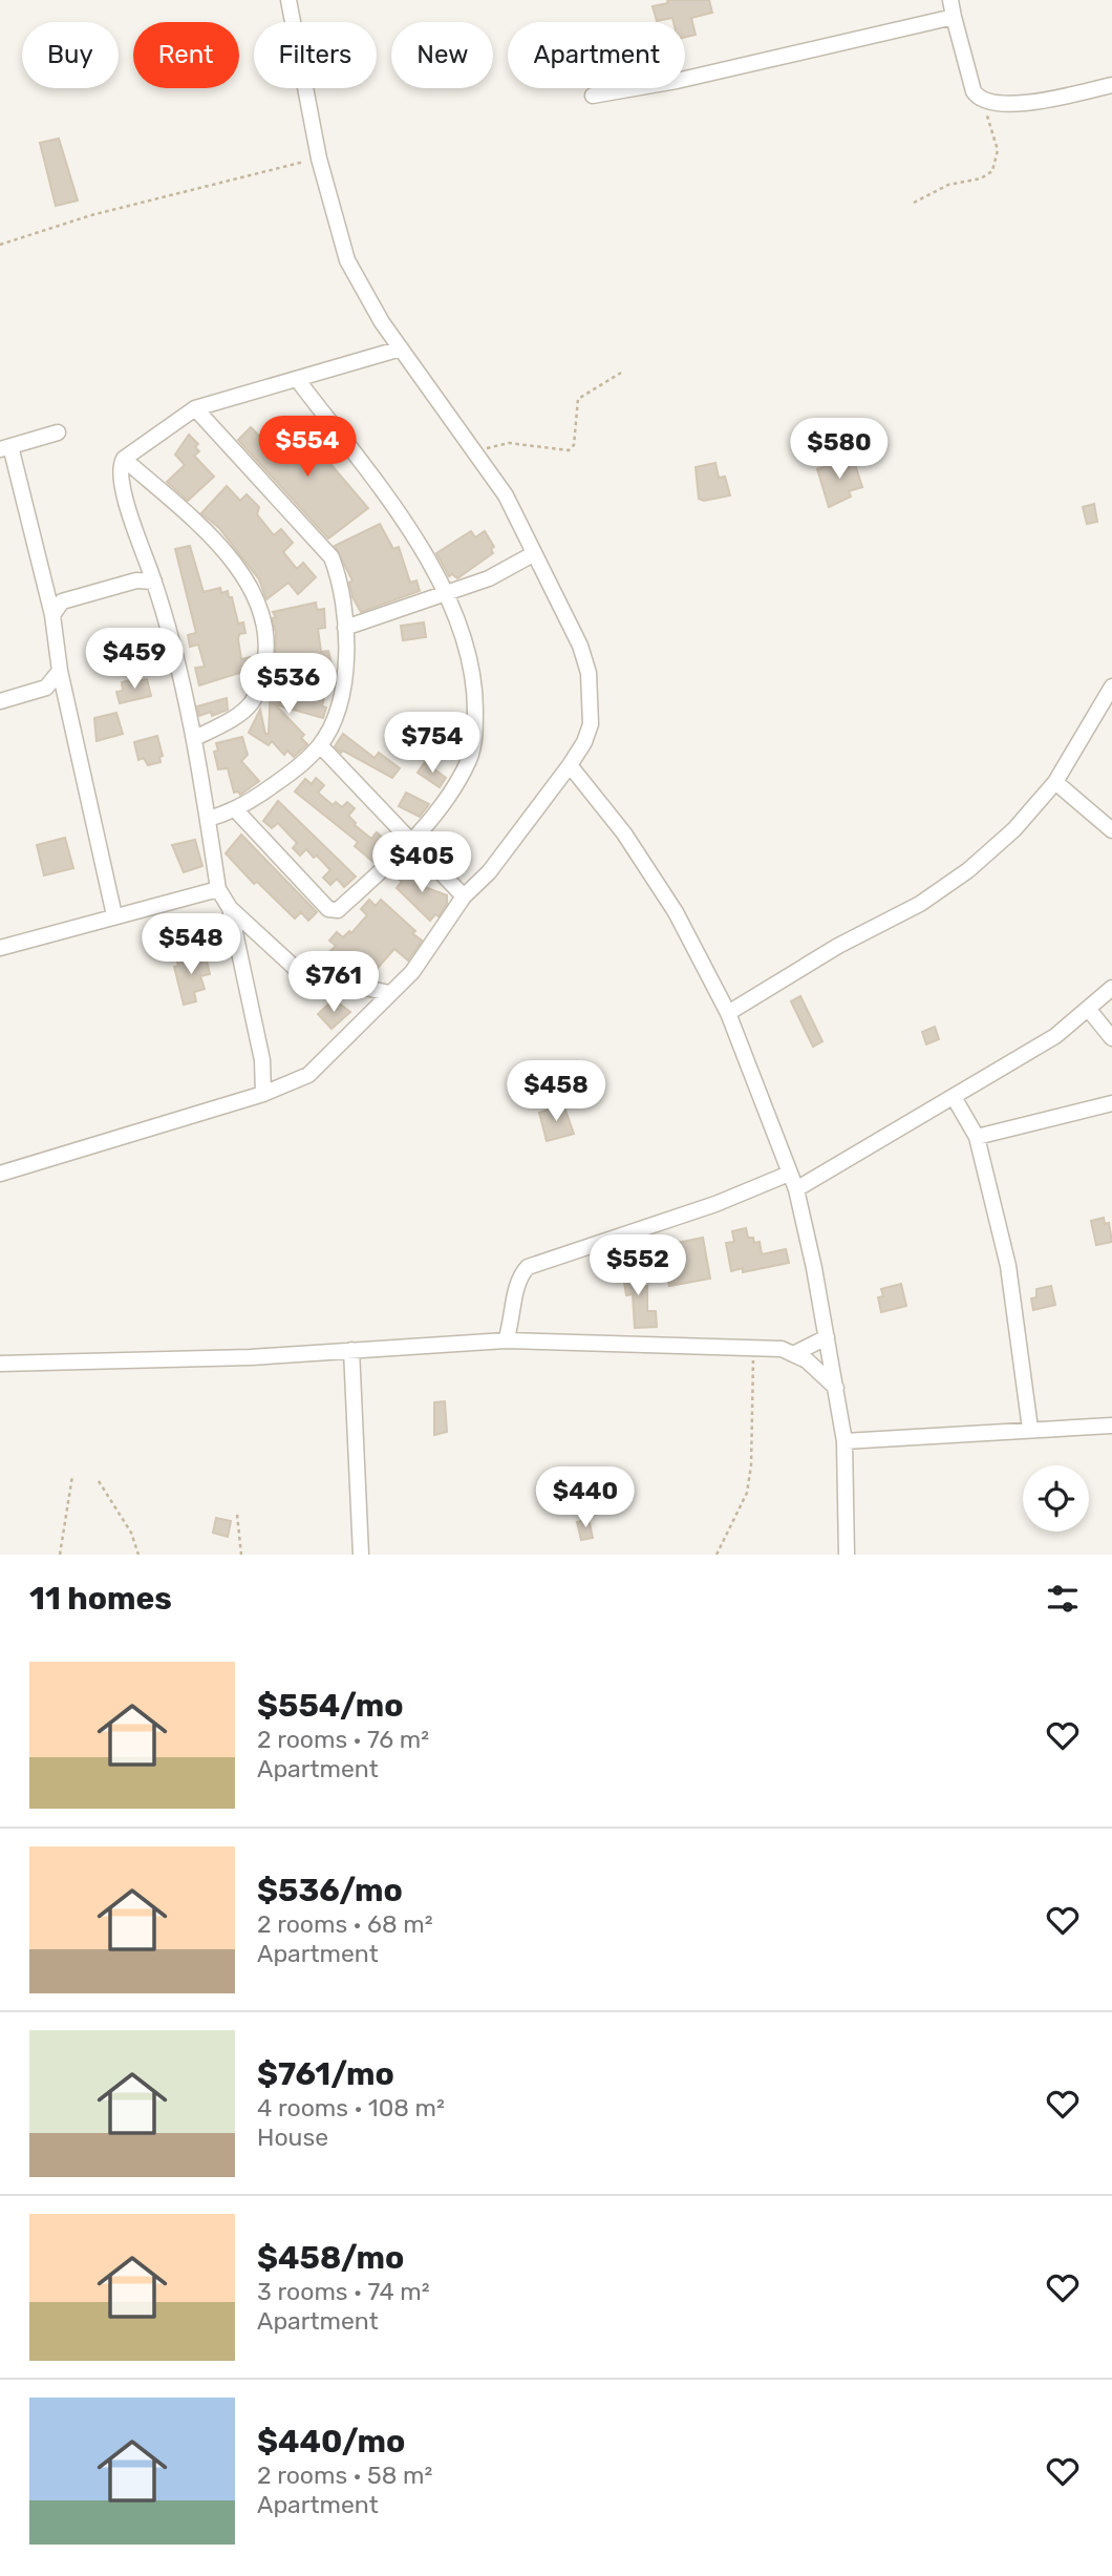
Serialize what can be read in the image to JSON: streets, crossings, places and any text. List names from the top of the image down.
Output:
{
  "page": {
    "chip": [
      "Buy",
      "Rent",
      "Filters",
      "New",
      "Apartment"
    ],
    "price": [
      "$554",
      "$580",
      "$459",
      "$536",
      "$754",
      "$405",
      "$548",
      "$761",
      "$458",
      "$552",
      "$440"
    ],
    "heading": "11 homes",
    "list": [
      {
        "name": "$554/mo",
        "note": "2 rooms · 76 m² · Apartment"
      },
      {
        "name": "$536/mo",
        "note": "2 rooms · 68 m² · Apartment"
      },
      {
        "name": "$761/mo",
        "note": "4 rooms · 108 m² · House"
      },
      {
        "name": "$458/mo",
        "note": "3 rooms · 74 m² · Apartment"
      },
      {
        "name": "$440/mo",
        "note": "2 rooms · 58 m² · Apartment"
      }
    ]
  }
}
